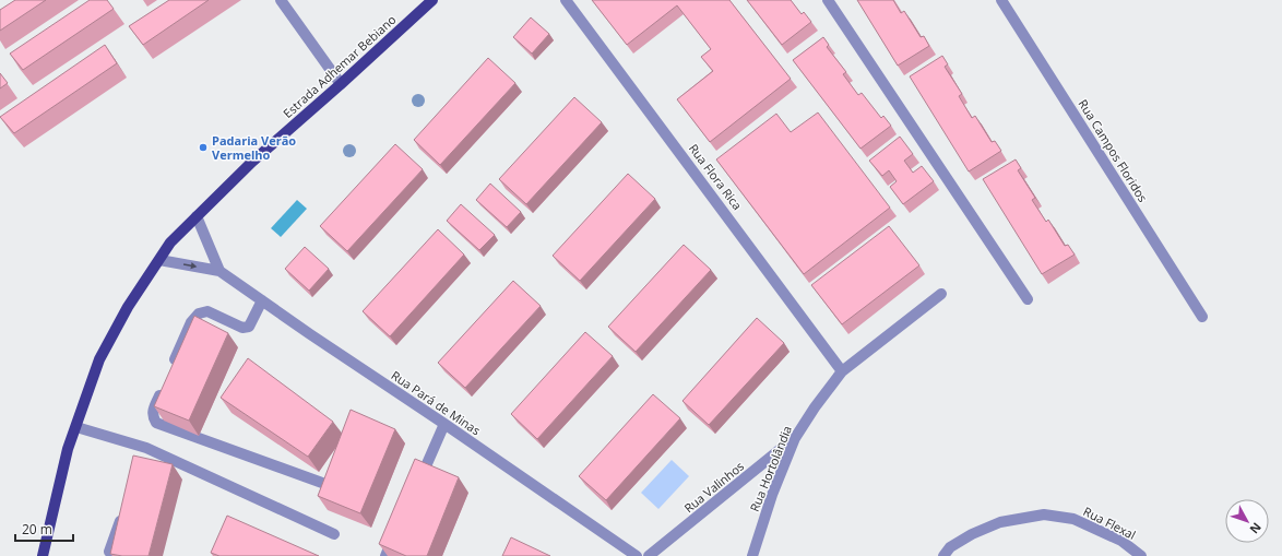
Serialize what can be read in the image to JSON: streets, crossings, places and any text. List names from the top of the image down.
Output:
{
  "streets": {
    "main road": ["Estrada Adhemar Bebiano"],
    "street": [
      "Rua Campos Floridos",
      "Rua Flora Rica",
      "Rua Pará de Minas",
      "Rua Hortolândia",
      "Rua Valinhos",
      "Rua Flexal"
    ]
  },
  "crossings": [
    ["Estrada Adhemar Bebiano", "Rua Pará de Minas"],
    ["Rua Flora Rica", "Rua Hortolândia"],
    ["Rua Hortolândia", "Rua Valinhos"]
  ],
  "places": ["Padaria Verão Vermelho"],
  "scale_bar": "20 m",
  "north": "bottom right"
}
